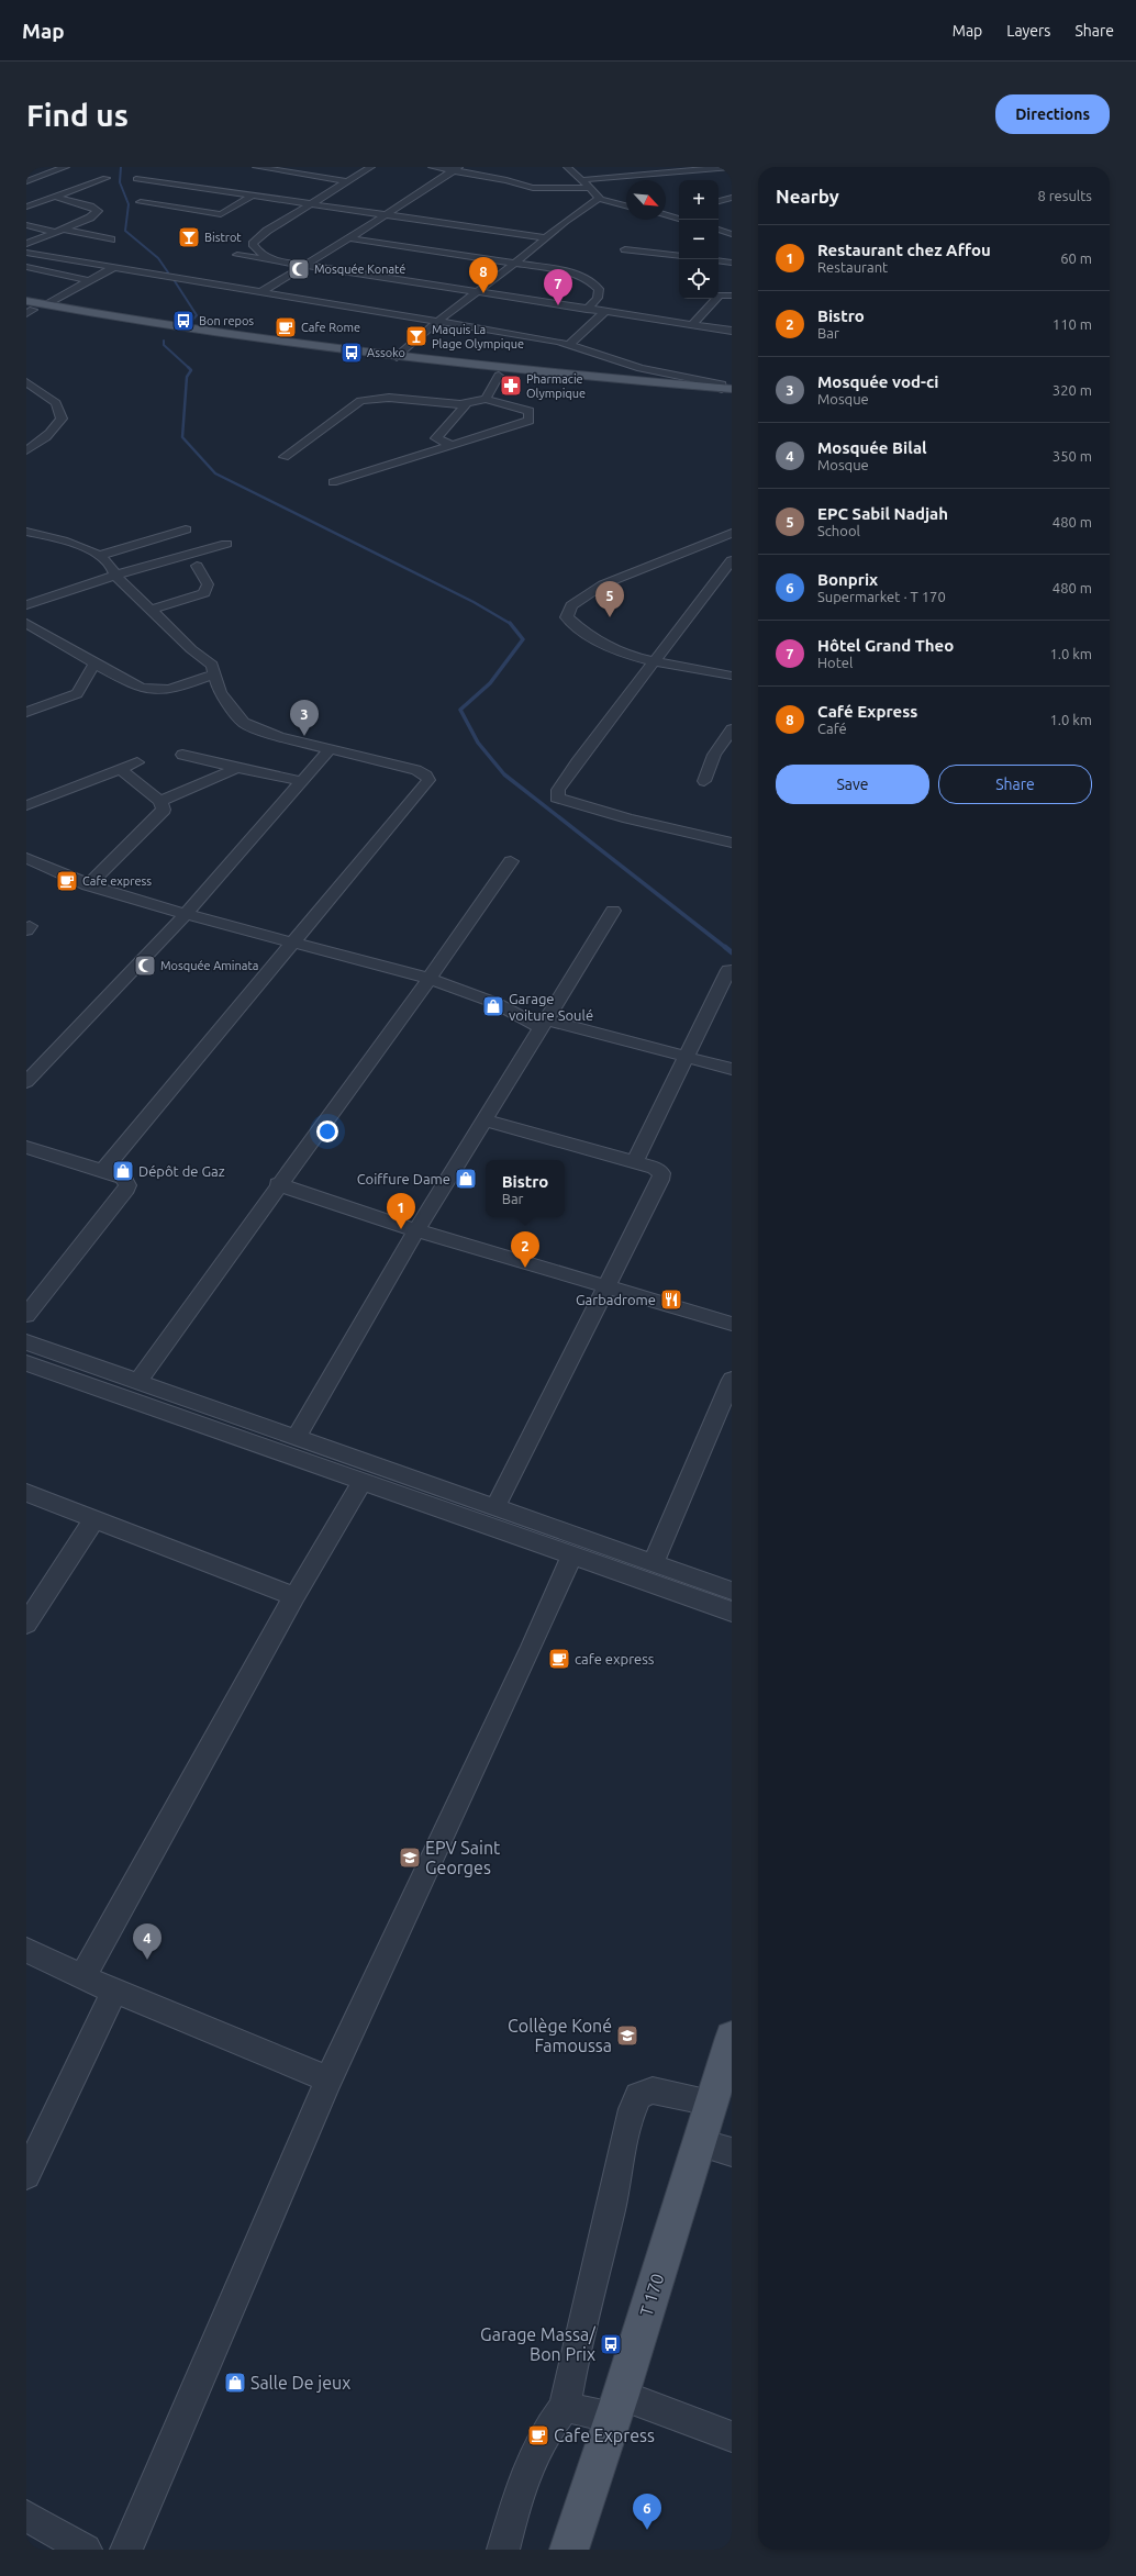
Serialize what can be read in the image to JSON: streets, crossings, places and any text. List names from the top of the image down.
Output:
{
  "streets": {
    "main road": ["T 170"]
  },
  "places": {
    "bar": ["Bistrot", "Maquis La Plage Olympique"],
    "mosque": ["Mosquée Konaté", "Mosquée Aminata"],
    "bus stop": ["Bon repos", "Assoko", "Garage Massa/ Bon Prix"],
    "cafe": [
      "Cafe Rome",
      "Cafe express",
      "cafe express",
      "Cafe Express"
    ],
    "pharmacy": ["Pharmacie Olympique"],
    "shop": [
      "Garage voiture Soulé",
      "Dépôt de Gaz",
      "Coiffure Dame",
      "Salle De jeux"
    ],
    "restaurant": ["Garbadrome"],
    "school or university": ["EPV Saint Georges", "Collège Koné Famoussa"]
  },
  "north": "bottom right",
  "page": {
    "header": "Map",
    "nav": ["Map", "Layers", "Share"],
    "buttons": [
      "Directions",
      ["Save", "Share"]
    ],
    "title": "Find us",
    "heading": ["Nearby", "8 results"],
    "map_buttons": ["+", "−"],
    "list": [
      {
        "mark": "1",
        "name": "Restaurant chez Affou",
        "note": "Restaurant",
        "value": "60 m"
      },
      {
        "mark": "2",
        "name": "Bistro",
        "note": "Bar",
        "value": "110 m"
      },
      {
        "mark": "3",
        "name": "Mosquée vod-ci",
        "note": "Mosque",
        "value": "320 m"
      },
      {
        "mark": "4",
        "name": "Mosquée Bilal",
        "note": "Mosque",
        "value": "350 m"
      },
      {
        "mark": "5",
        "name": "EPC Sabil Nadjah",
        "note": "School",
        "value": "480 m"
      },
      {
        "mark": "6",
        "name": "Bonprix",
        "note": "Supermarket · T 170",
        "value": "480 m"
      },
      {
        "mark": "7",
        "name": "Hôtel Grand Theo",
        "note": "Hotel",
        "value": "1.0 km"
      },
      {
        "mark": "8",
        "name": "Café Express",
        "note": "Café",
        "value": "1.0 km"
      }
    ],
    "pins": [
      "8",
      "7",
      "5",
      "3",
      "1",
      "2",
      "4",
      "6"
    ],
    "popup": ["Bistro", "Bar"]
  }
}
